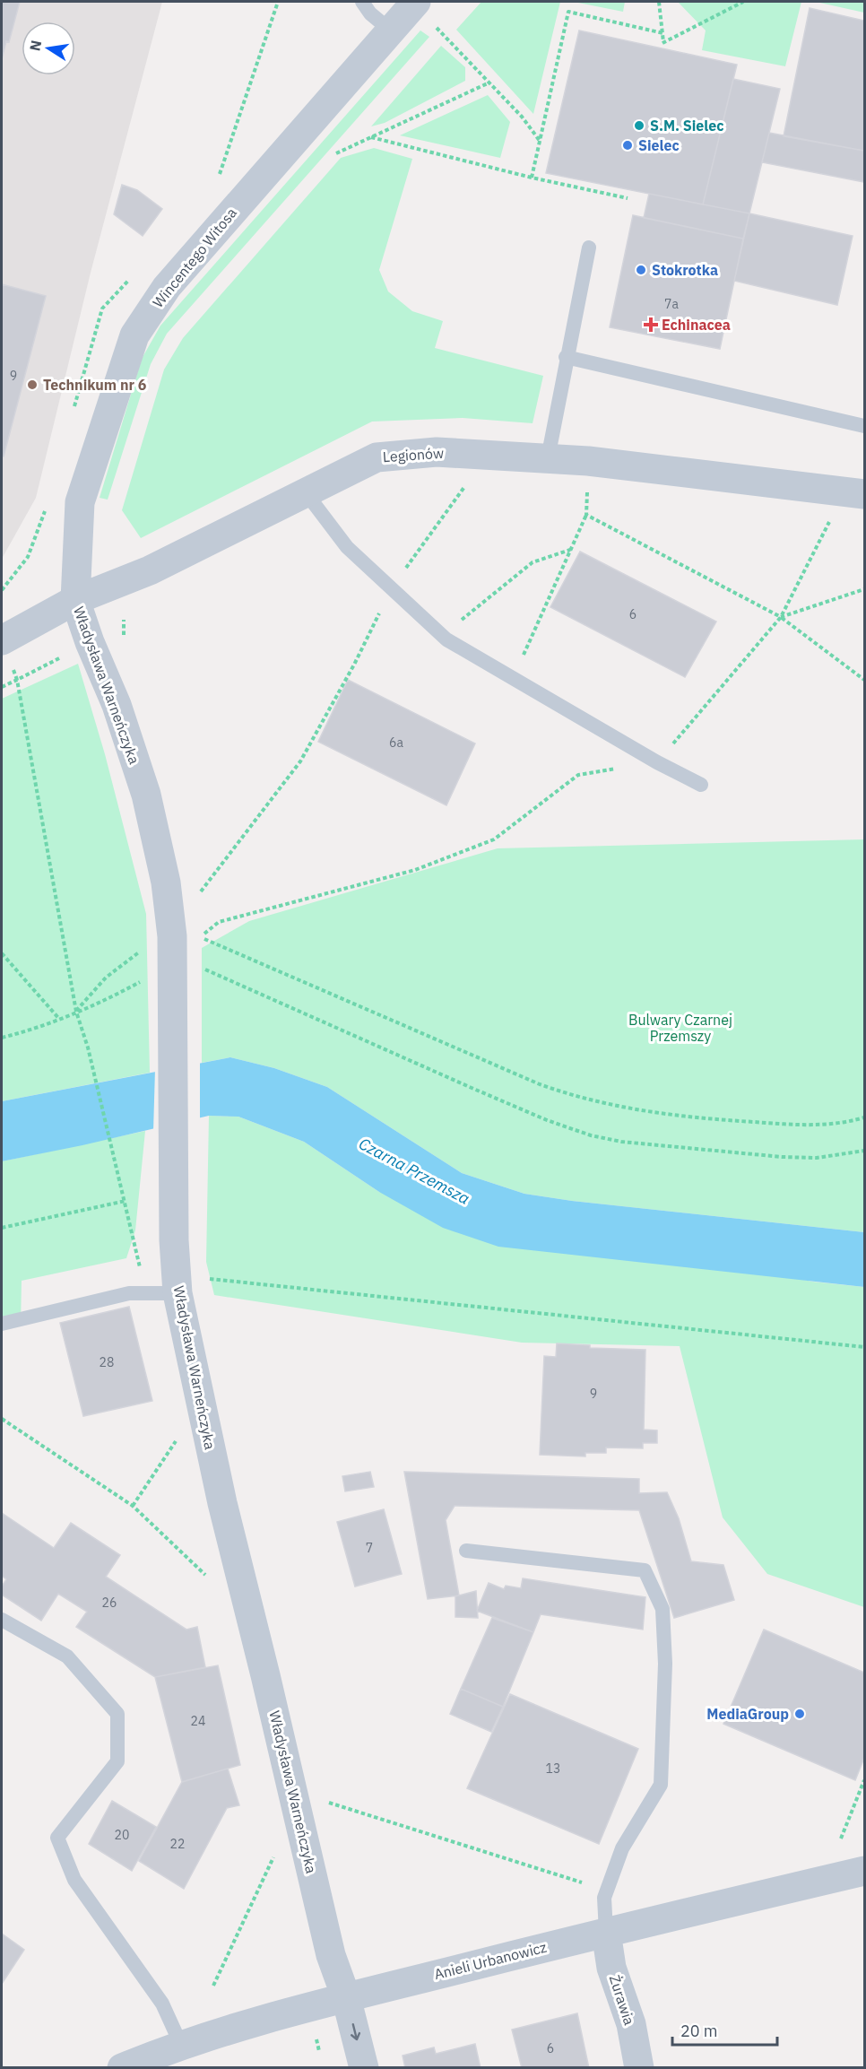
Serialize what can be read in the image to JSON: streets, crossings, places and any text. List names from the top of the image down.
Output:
{
  "streets": {
    "street": [
      "Wincentego Witosa",
      "Legionów",
      "Władysława Warneńczyka",
      "Anieli Urbanowicz",
      "Żurawia"
    ]
  },
  "crossings": [
    ["Wincentego Witosa", "Legionów"],
    ["Wincentego Witosa", "Władysława Warneńczyka"],
    ["Legionów", "Władysława Warneńczyka"],
    ["Władysława Warneńczyka", "Anieli Urbanowicz"],
    ["Anieli Urbanowicz", "Żurawia"]
  ],
  "water": ["Czarna Przemsza"],
  "parks": ["Bulwary Czarnej Przemszy"],
  "places": {
    "other": [
      "S.M. Sielec",
      "Sielec",
      "Stokrotka",
      "Technikum nr 6",
      "MediaGroup"
    ],
    "health": ["Echinacea"]
  },
  "house_numbers": [
    "7a",
    "9",
    "6",
    "6a",
    "28",
    "9",
    "7",
    "26",
    "24",
    "13",
    "20",
    "22",
    "6"
  ],
  "scale_bar": "20 m",
  "north": "left"
}
